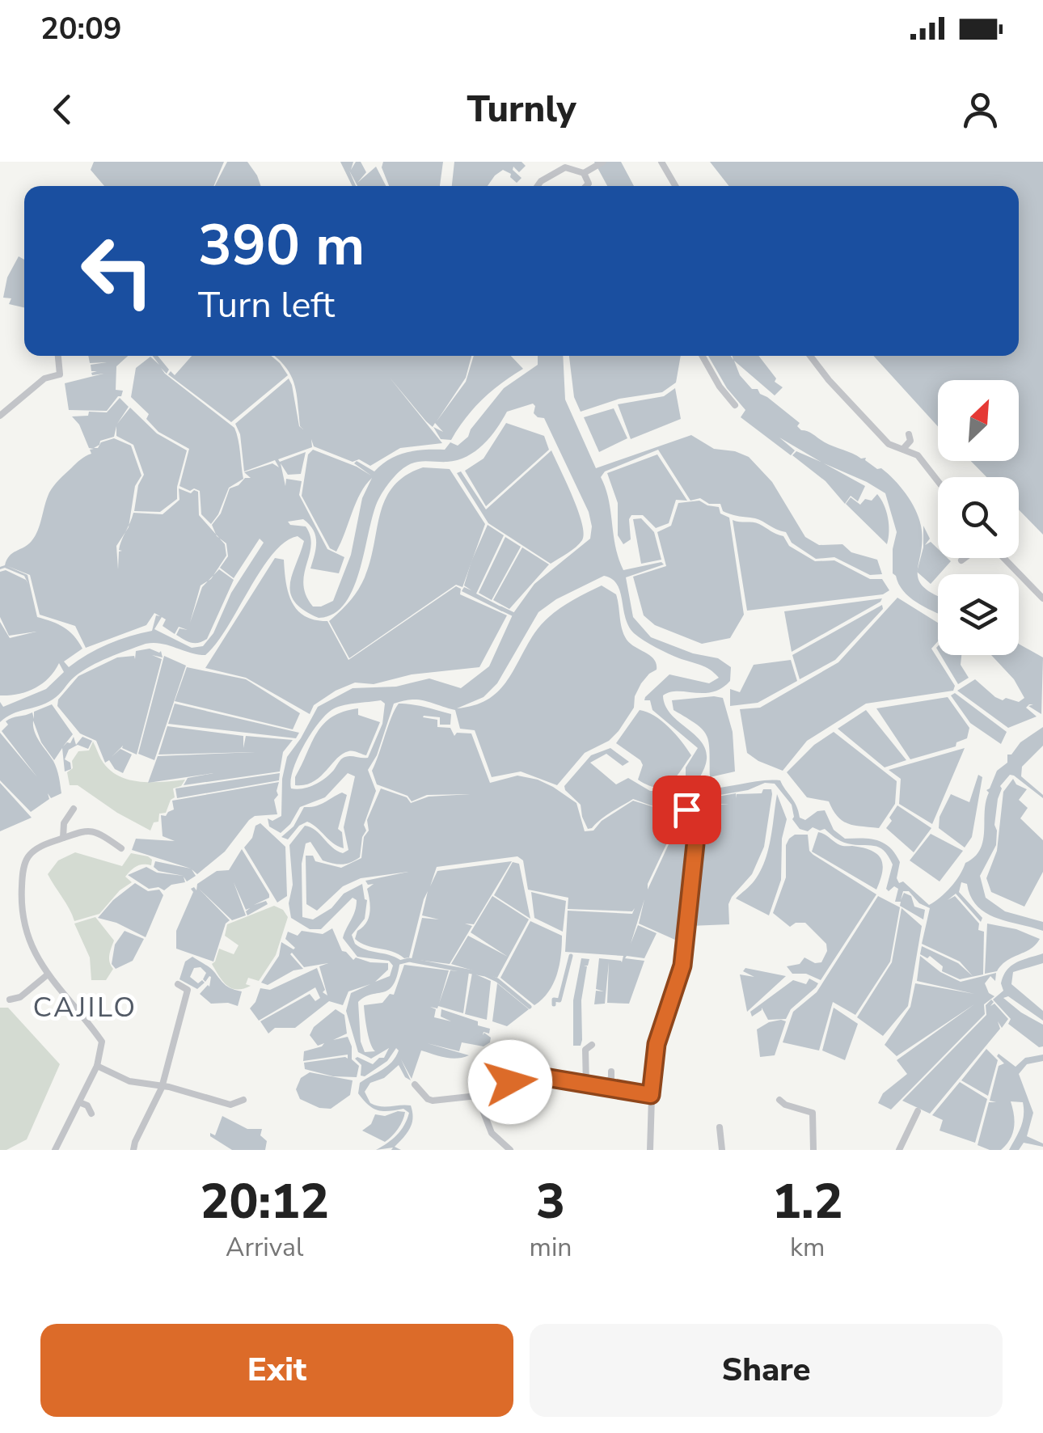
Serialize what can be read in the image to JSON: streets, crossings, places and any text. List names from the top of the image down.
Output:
{
  "districts": ["CAJILO"],
  "north": "top right",
  "page": {
    "status": "20:09",
    "header": "Turnly",
    "turn": ["390 m", "Turn left"],
    "eta": [
      "20:12",
      "Arrival",
      "3",
      "min",
      "1.2",
      "km"
    ],
    "buttons": ["Exit", "Share"]
  }
}
